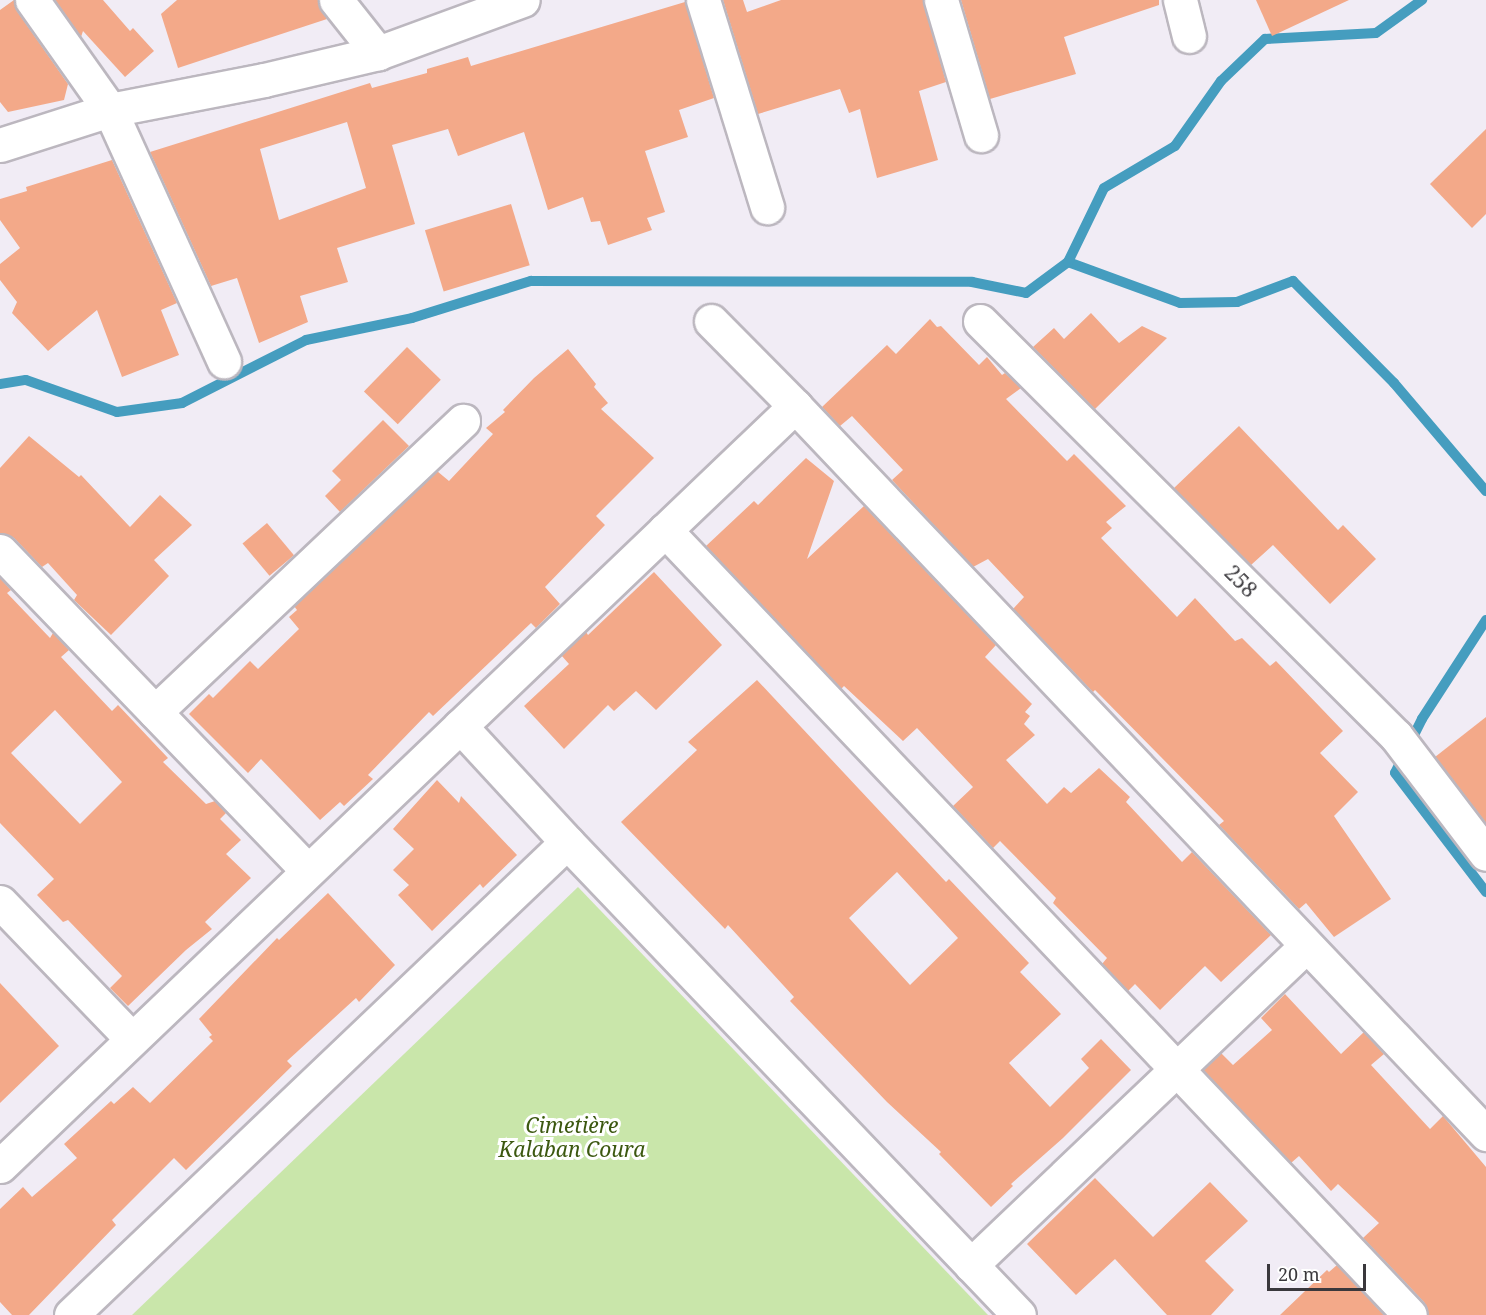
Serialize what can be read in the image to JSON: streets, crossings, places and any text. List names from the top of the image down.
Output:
{
  "streets": {
    "street": ["258"]
  },
  "parks": ["Cimetière Kalaban Coura"],
  "scale_bar": "20 m"
}
